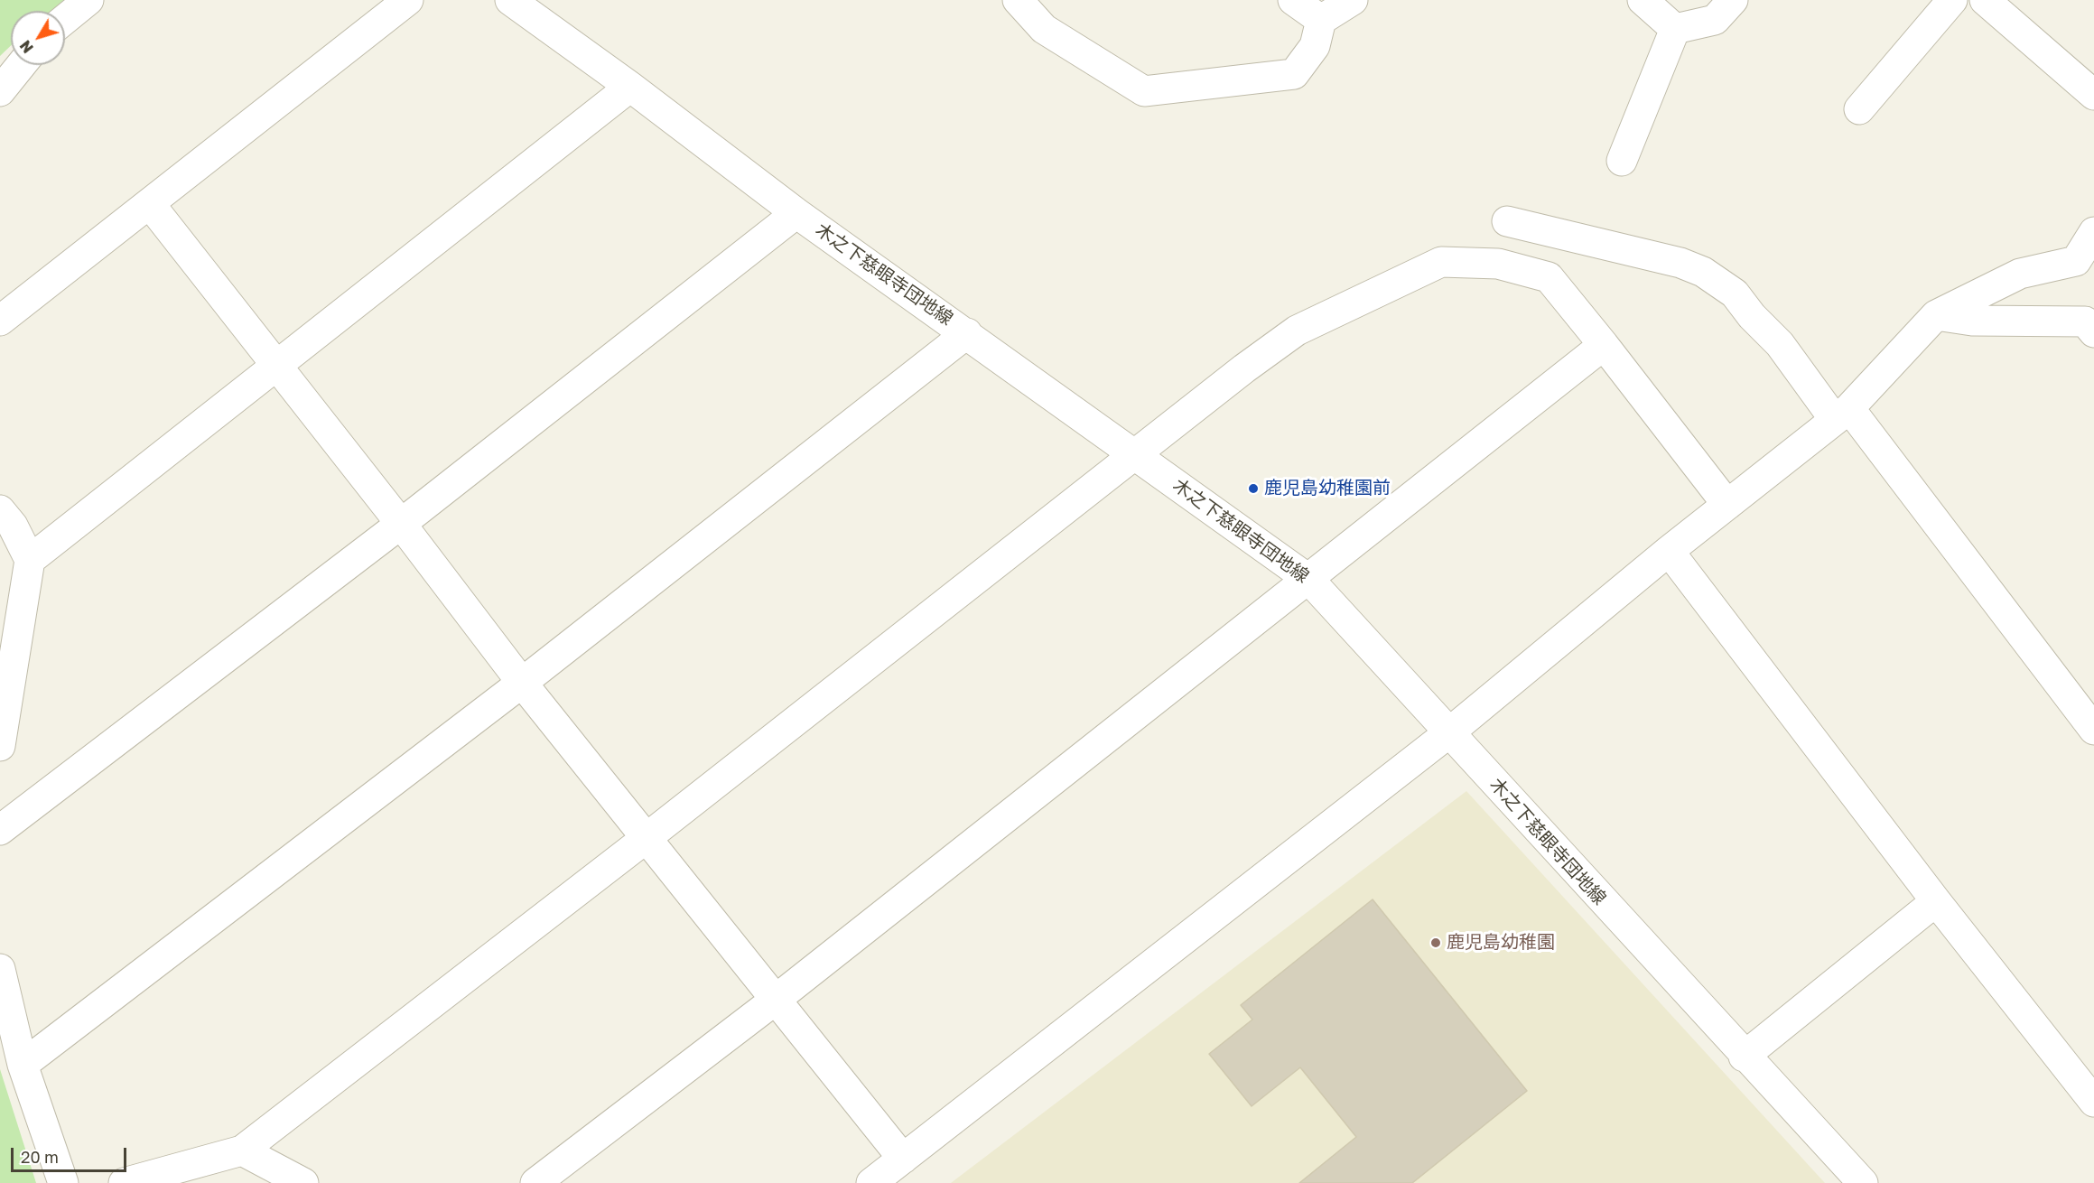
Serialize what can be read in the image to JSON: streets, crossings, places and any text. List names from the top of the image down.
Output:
{
  "streets": {
    "street": ["木之下慈眼寺団地線"]
  },
  "places": ["鹿児島幼稚園前", "鹿児島幼稚園"],
  "scale_bar": "20 m",
  "north": "bottom left"
}
